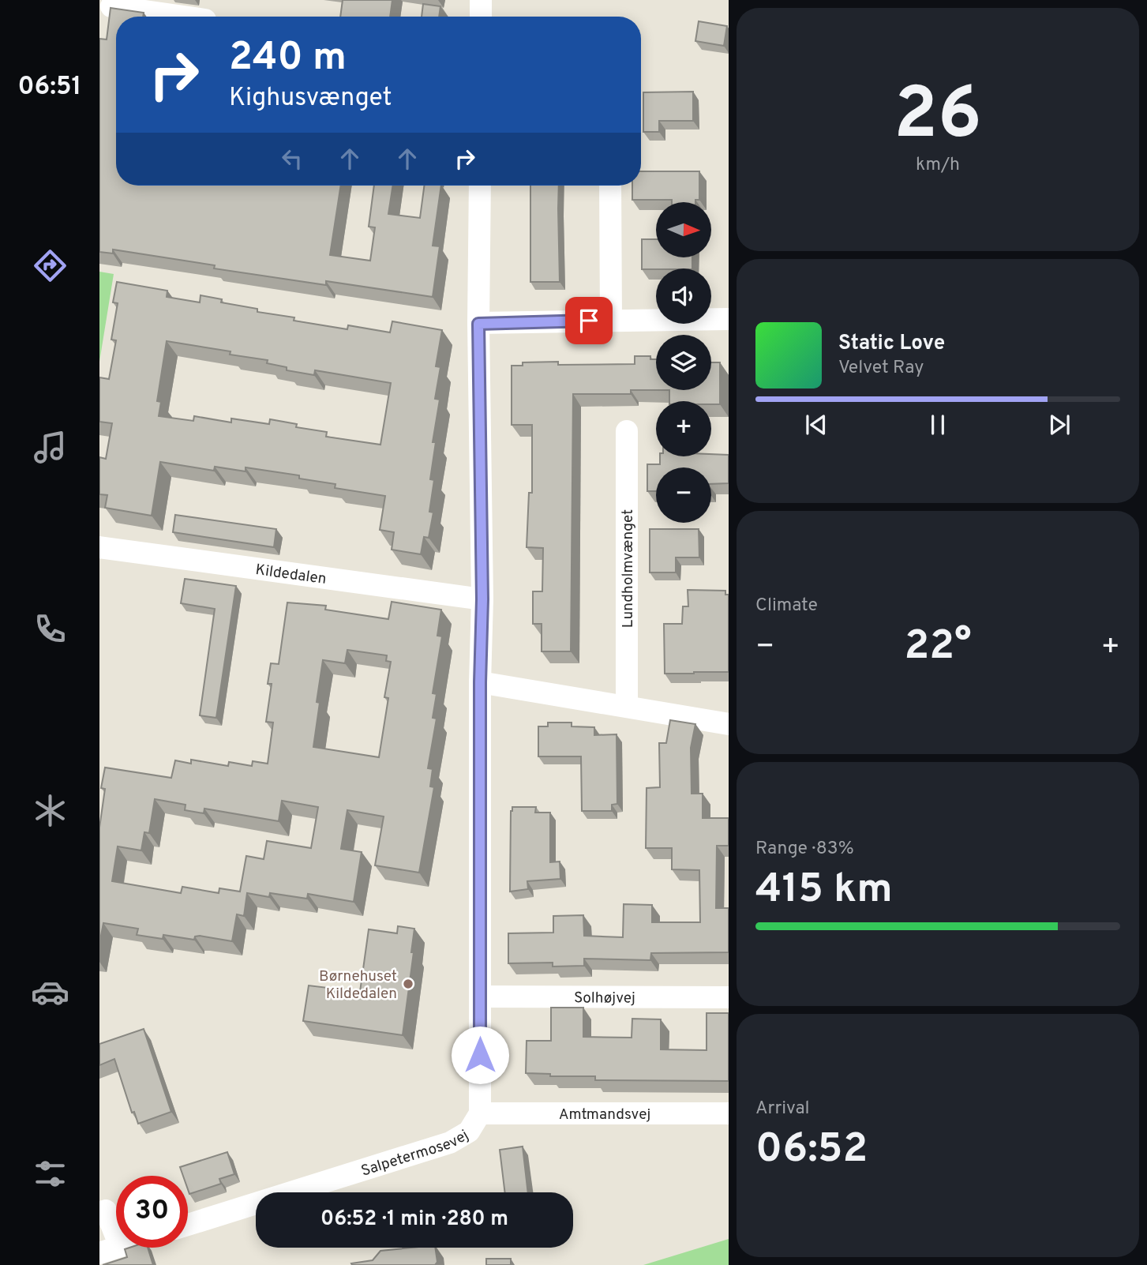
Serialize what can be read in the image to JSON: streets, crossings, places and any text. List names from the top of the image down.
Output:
{
  "streets": {
    "street": [
      "Lundholmvænget",
      "Kildedalen",
      "Solhøjvej",
      "Amtmandsvej",
      "Salpetermosevej"
    ]
  },
  "crossings": [
    ["Kildedalen", "Salpetermosevej"],
    ["Solhøjvej", "Salpetermosevej"],
    ["Amtmandsvej", "Salpetermosevej"]
  ],
  "places": ["Børnehuset Kildedalen"],
  "north": "right",
  "page": {
    "tabs": "06:51",
    "tile": [
      ["26", "km/h"],
      "Climate",
      ["Range · 83%", "415 km"],
      ["Arrival", "06:52"]
    ],
    "turn": ["240 m", "Kighusvænget"],
    "map_buttons": ["+", "−"],
    "song": ["Static Love", "Velvet Ray"],
    "heat": ["−", "22°", "+"],
    "limit": "30",
    "trip": "06:52 · 1 min · 280 m"
  }
}
